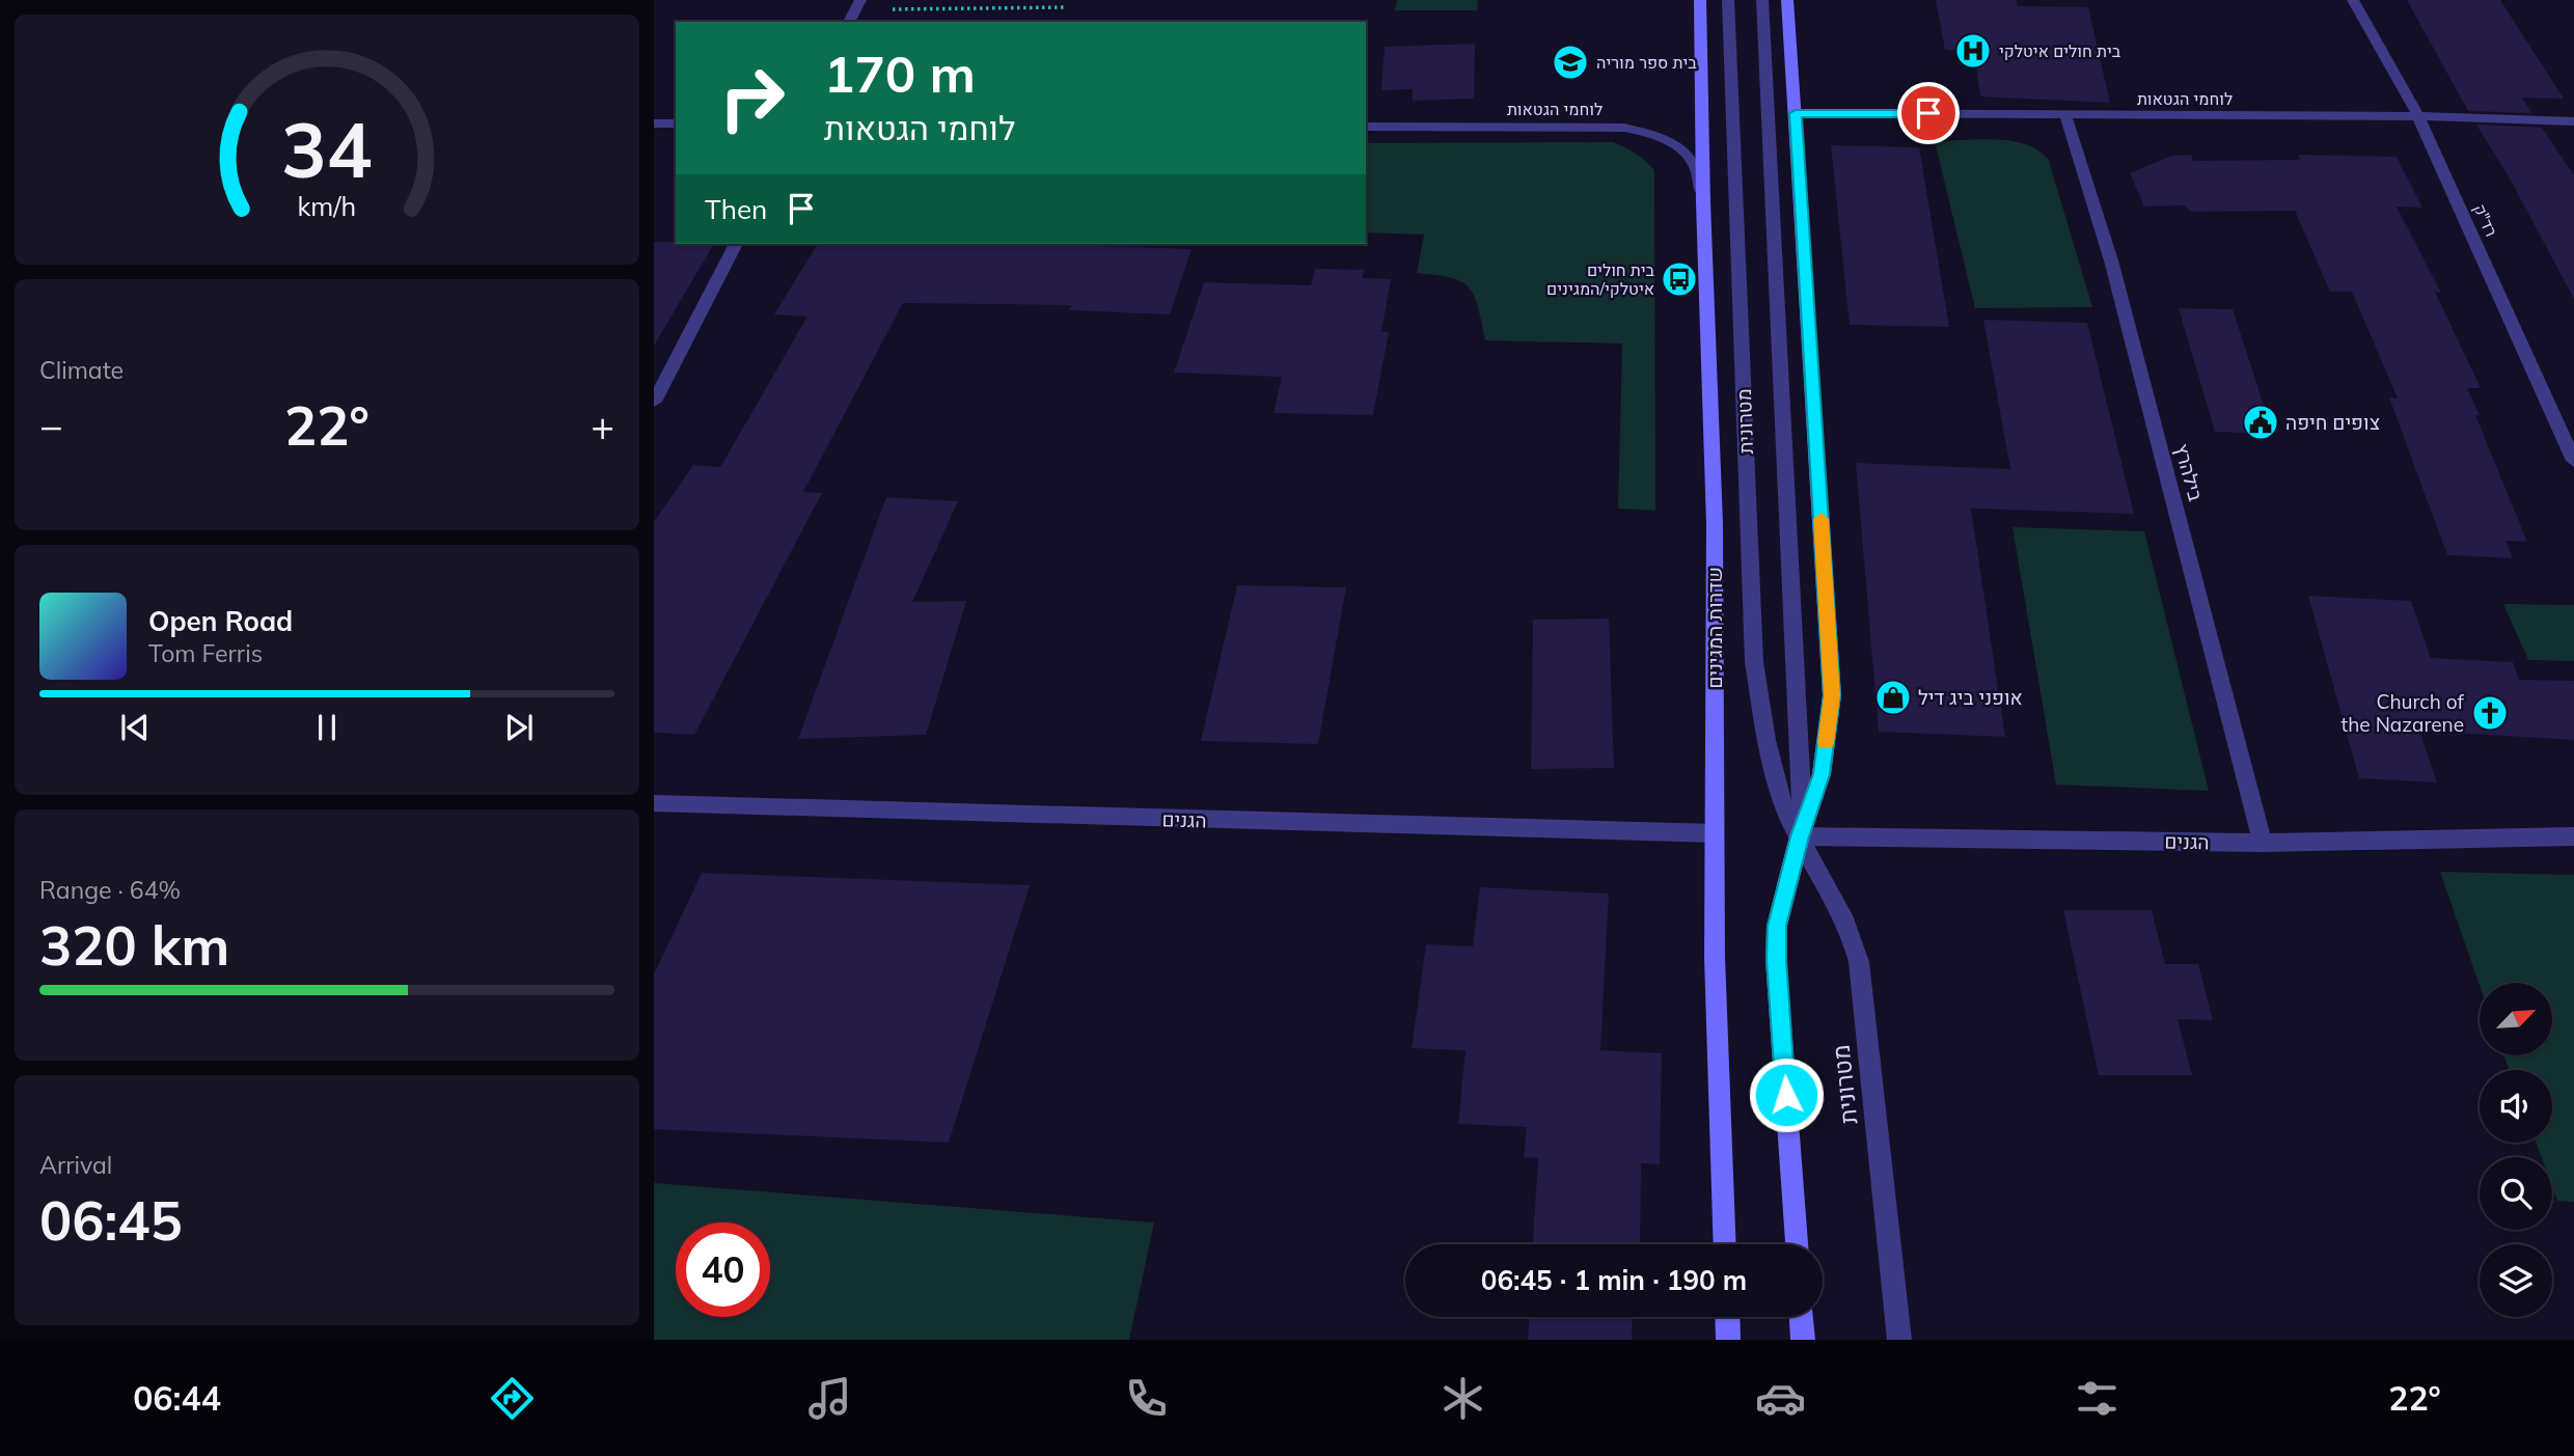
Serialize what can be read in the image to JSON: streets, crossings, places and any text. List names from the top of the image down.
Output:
{
  "streets": {
    "street": [
      "לוחמי הגטאות",
      "רד\"ק",
      "מטרונית",
      "בילהרץ",
      "שדרות המגינים",
      "הגנים"
    ]
  },
  "crossings": [
    ["לוחמי הגטאות", "רד\"ק"],
    ["לוחמי הגטאות", "בילהרץ"],
    ["לוחמי הגטאות", "שדרות המגינים"],
    ["מטרונית", "הגנים"],
    ["בילהרץ", "הגנים"],
    ["שדרות המגינים", "הגנים"]
  ],
  "places": {
    "hospital": ["בית חולים איטלקי"],
    "school or university": ["בית ספר מוריה"],
    "bus stop": ["בית חולים איטלקי/המגינים"],
    "public building": ["צופים חיפה"],
    "shop": ["אופני ביג דיל"],
    "church": ["Church of the Nazarene"]
  },
  "north": "top right",
  "page": {
    "turn": ["170 m", "לוחמי הגטאות"],
    "then": "Then",
    "tile": [
      "Climate",
      ["Range · 64%", "320 km"],
      ["Arrival", "06:45"]
    ],
    "heat": ["−", "22°", "+"],
    "song": ["Open Road", "Tom Ferris"],
    "limit": "40",
    "trip": "06:45 · 1 min · 190 m",
    "tabs": ["06:44", "22°"],
    "gauge": ["34", "km/h"]
  }
}
